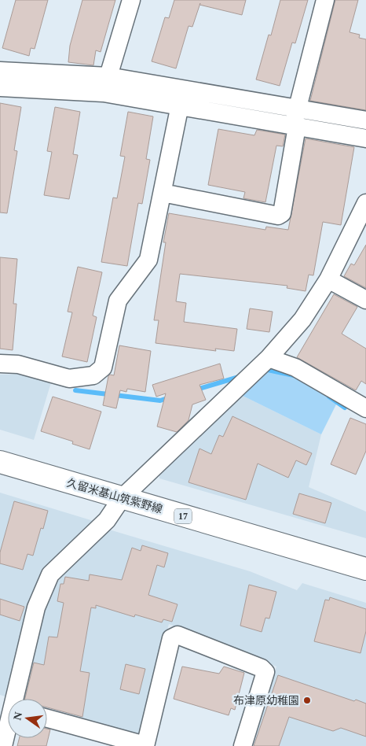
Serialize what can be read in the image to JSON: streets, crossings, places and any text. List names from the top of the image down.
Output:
{
  "streets": {
    "main road": ["久留米基山筑紫野線", "17"]
  },
  "places": ["布津原幼稚園"],
  "north": "left"
}
